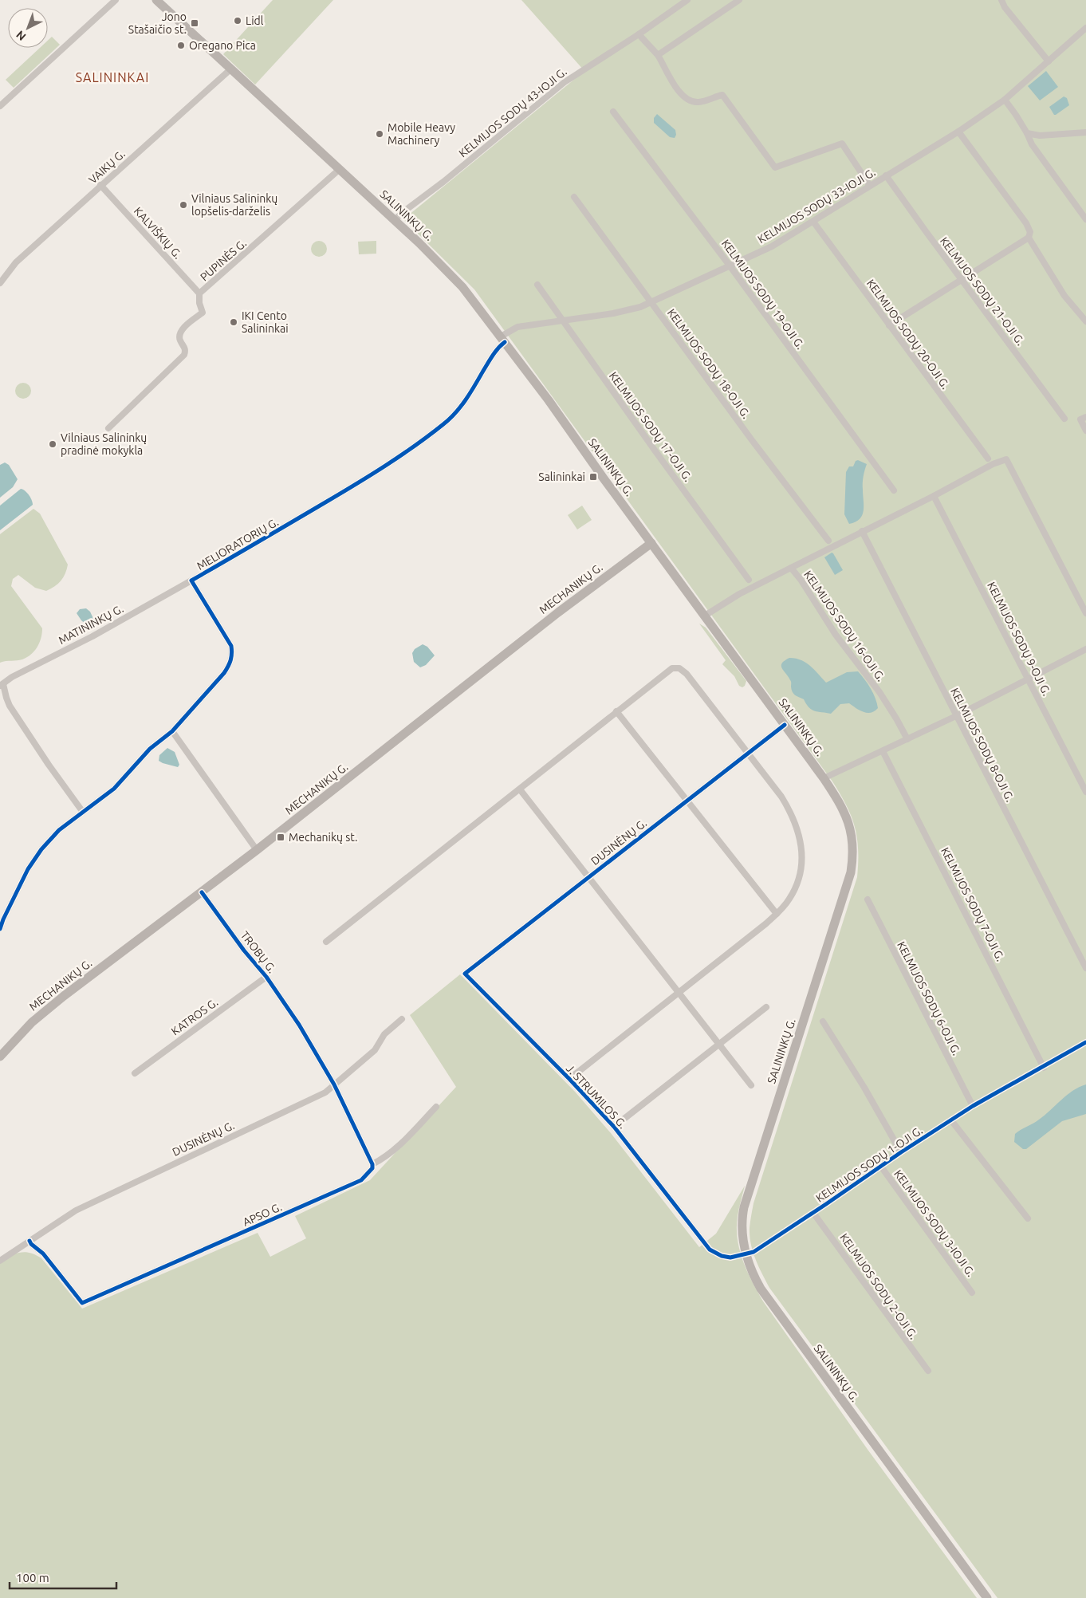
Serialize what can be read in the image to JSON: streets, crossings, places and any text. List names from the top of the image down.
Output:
{
  "streets": {
    "main road": ["SALININKŲ G.", "MECHANIKŲ G."],
    "street": [
      "KELMIJOS SODŲ 43-IOJI G.",
      "VAIKŲ G.",
      "KELMIJOS SODŲ 33-IOJI G.",
      "KALVIŠKIŲ G.",
      "PUPINĖS G.",
      "KELMIJOS SODŲ 21-OJI G.",
      "KELMIJOS SODŲ 19-OJI G.",
      "KELMIJOS SODŲ 20-OJI G.",
      "KELMIJOS SODŲ 18-OJI G.",
      "KELMIJOS SODŲ 17-OJI G.",
      "MELIORATORIŲ G.",
      "MATININKŲ G.",
      "KELMIJOS SODŲ 16-OJI G.",
      "KELMIJOS SODŲ 9-OJI G.",
      "KELMIJOS SODŲ 8-OJI G.",
      "DUSINĖNŲ G.",
      "KELMIJOS SODŲ 7-OJI G.",
      "TROBŲ G.",
      "KELMIJOS SODŲ 6-OJI G.",
      "KATROS G.",
      "J. STRUMILOS G.",
      "KELMIJOS SODŲ 1-OJI G.",
      "APSO G.",
      "KELMIJOS SODŲ 3-IOJI G.",
      "KELMIJOS SODŲ 2-OJI G."
    ]
  },
  "crossings": [
    ["KELMIJOS SODŲ 43-IOJI G.", "SALININKŲ G."],
    ["VAIKŲ G.", "SALININKŲ G."],
    ["VAIKŲ G.", "KALVIŠKIŲ G."],
    ["KELMIJOS SODŲ 33-IOJI G.", "SALININKŲ G."],
    ["KELMIJOS SODŲ 33-IOJI G.", "KELMIJOS SODŲ 21-OJI G."],
    ["KELMIJOS SODŲ 33-IOJI G.", "KELMIJOS SODŲ 19-OJI G."],
    ["KELMIJOS SODŲ 33-IOJI G.", "KELMIJOS SODŲ 20-OJI G."],
    ["KELMIJOS SODŲ 33-IOJI G.", "KELMIJOS SODŲ 18-OJI G."],
    ["KELMIJOS SODŲ 33-IOJI G.", "KELMIJOS SODŲ 17-OJI G."],
    ["KELMIJOS SODŲ 33-IOJI G.", "MELIORATORIŲ G."],
    ["SALININKŲ G.", "PUPINĖS G."],
    ["SALININKŲ G.", "MELIORATORIŲ G."],
    ["SALININKŲ G.", "MECHANIKŲ G."],
    ["SALININKŲ G.", "KELMIJOS SODŲ 16-OJI G."],
    ["SALININKŲ G.", "DUSINĖNŲ G."],
    ["SALININKŲ G.", "J. STRUMILOS G."],
    ["SALININKŲ G.", "KELMIJOS SODŲ 1-OJI G."],
    ["KALVIŠKIŲ G.", "PUPINĖS G."],
    ["MELIORATORIŲ G.", "MATININKŲ G."],
    ["MECHANIKŲ G.", "TROBŲ G."],
    ["DUSINĖNŲ G.", "TROBŲ G."],
    ["DUSINĖNŲ G.", "J. STRUMILOS G."],
    ["DUSINĖNŲ G.", "APSO G."],
    ["KELMIJOS SODŲ 7-OJI G.", "KELMIJOS SODŲ 1-OJI G."],
    ["TROBŲ G.", "KATROS G."],
    ["KELMIJOS SODŲ 6-OJI G.", "KELMIJOS SODŲ 1-OJI G."],
    ["J. STRUMILOS G.", "KELMIJOS SODŲ 1-OJI G."],
    ["KELMIJOS SODŲ 1-OJI G.", "KELMIJOS SODŲ 3-IOJI G."],
    ["KELMIJOS SODŲ 1-OJI G.", "KELMIJOS SODŲ 2-OJI G."]
  ],
  "districts": ["SALININKAI"],
  "places": {
    "other": [
      "Lidl",
      "Oregano Pica",
      "Mobile Heavy Machinery",
      "Vilniaus Salininkų lopšelis-darželis",
      "IKI Cento Salininkai",
      "Vilniaus Salininkų pradinė mokykla"
    ],
    "transit": ["Jono Stašaičio st.", "Salininkai", "Mechanikų st."]
  },
  "scale_bar": "100 m",
  "north": "bottom left"
}
